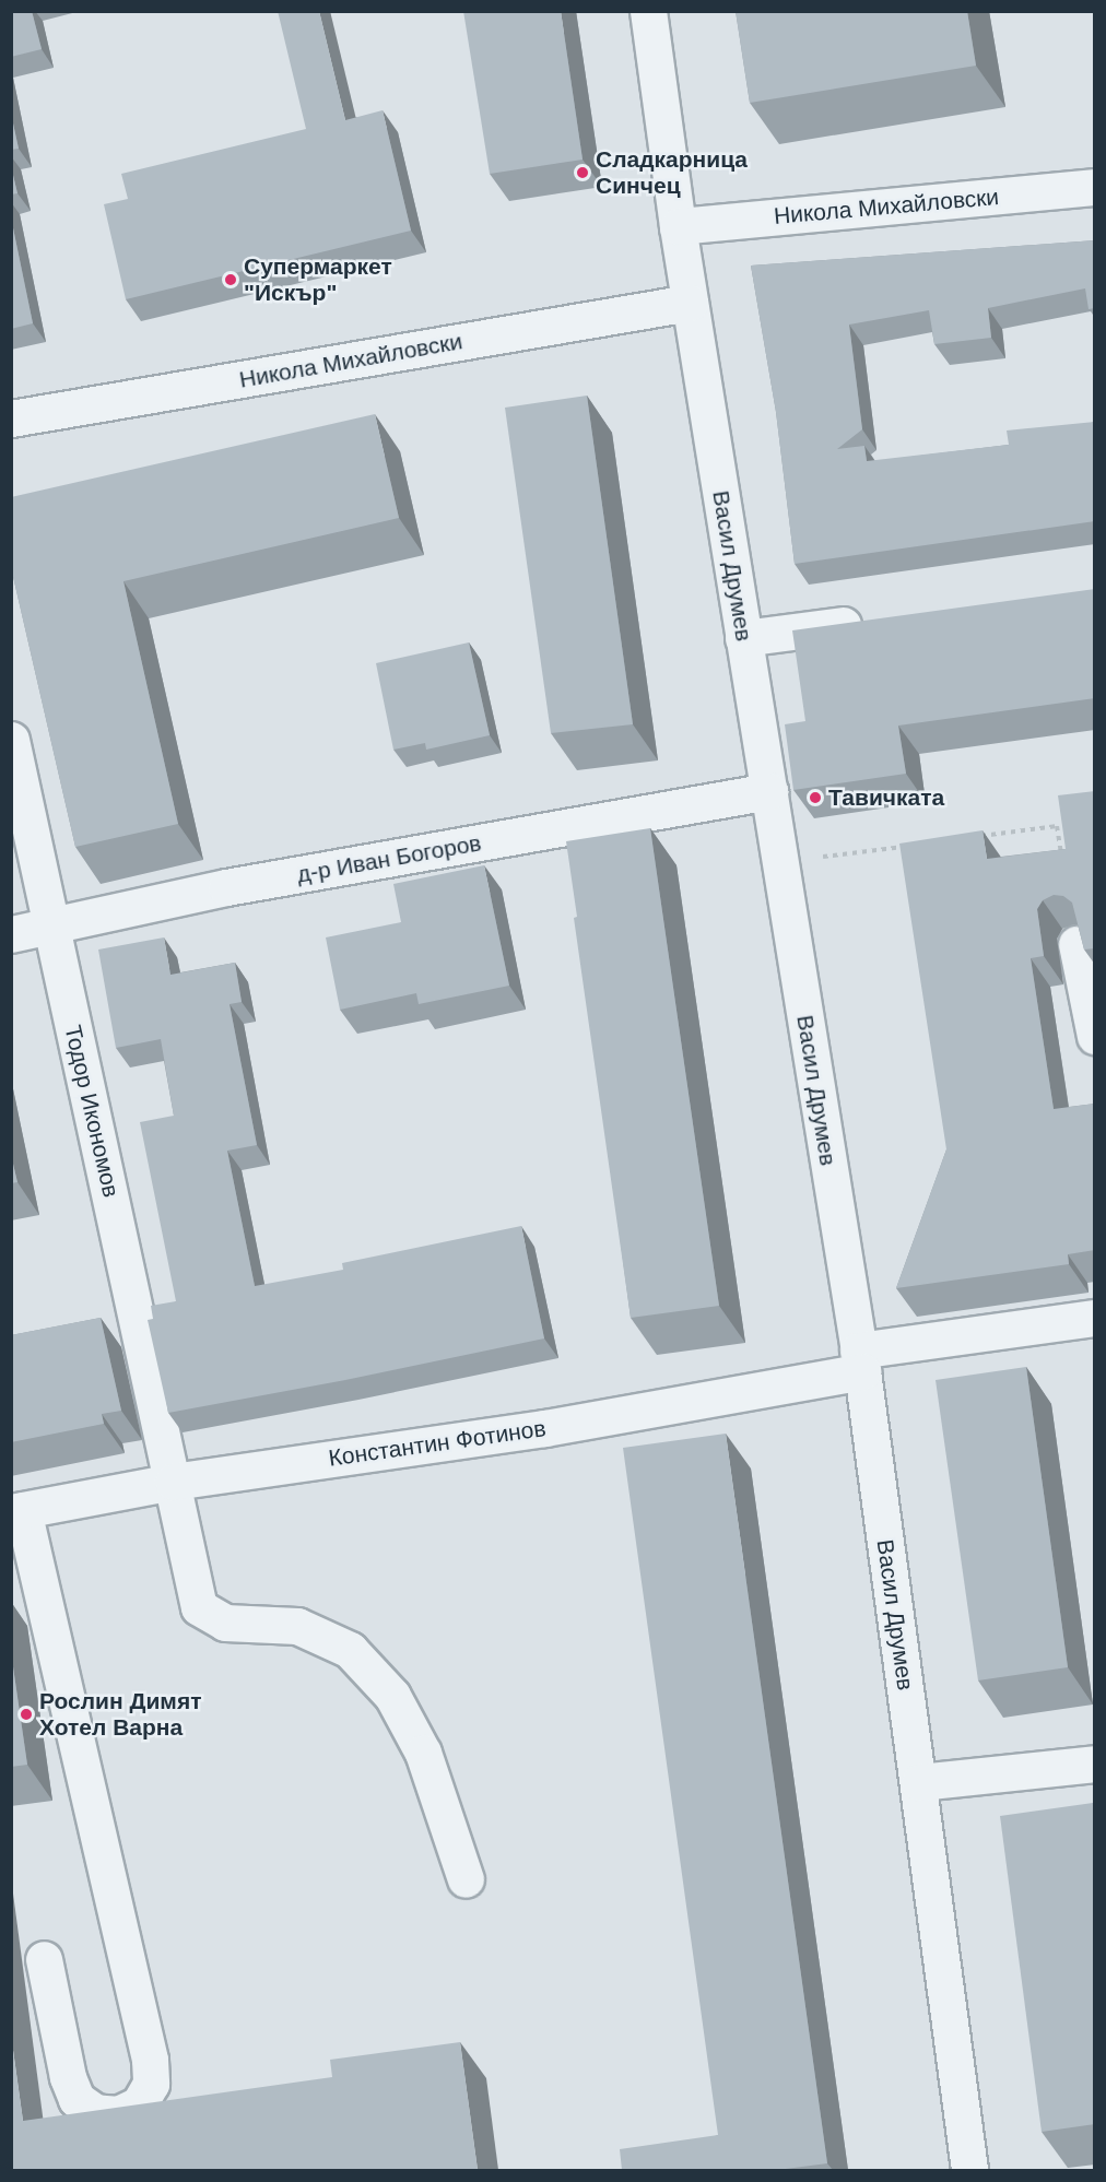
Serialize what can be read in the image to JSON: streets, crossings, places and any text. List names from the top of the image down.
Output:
{
  "streets": {
    "street": [
      "Никола Михайловски",
      "Васил Друмев",
      "д-р Иван Богоров",
      "Тодор Икономов",
      "Константин Фотинов"
    ]
  },
  "crossings": [
    ["Никола Михайловски", "Васил Друмев"],
    ["Васил Друмев", "д-р Иван Богоров"],
    ["Васил Друмев", "Константин Фотинов"],
    ["д-р Иван Богоров", "Тодор Икономов"],
    ["Тодор Икономов", "Константин Фотинов"]
  ],
  "places": [
    "Сладкарница Синчец",
    "Супермаркет \"Искър\"",
    "Тавичката",
    "Рослин Димят Хотел Варна"
  ]
}
